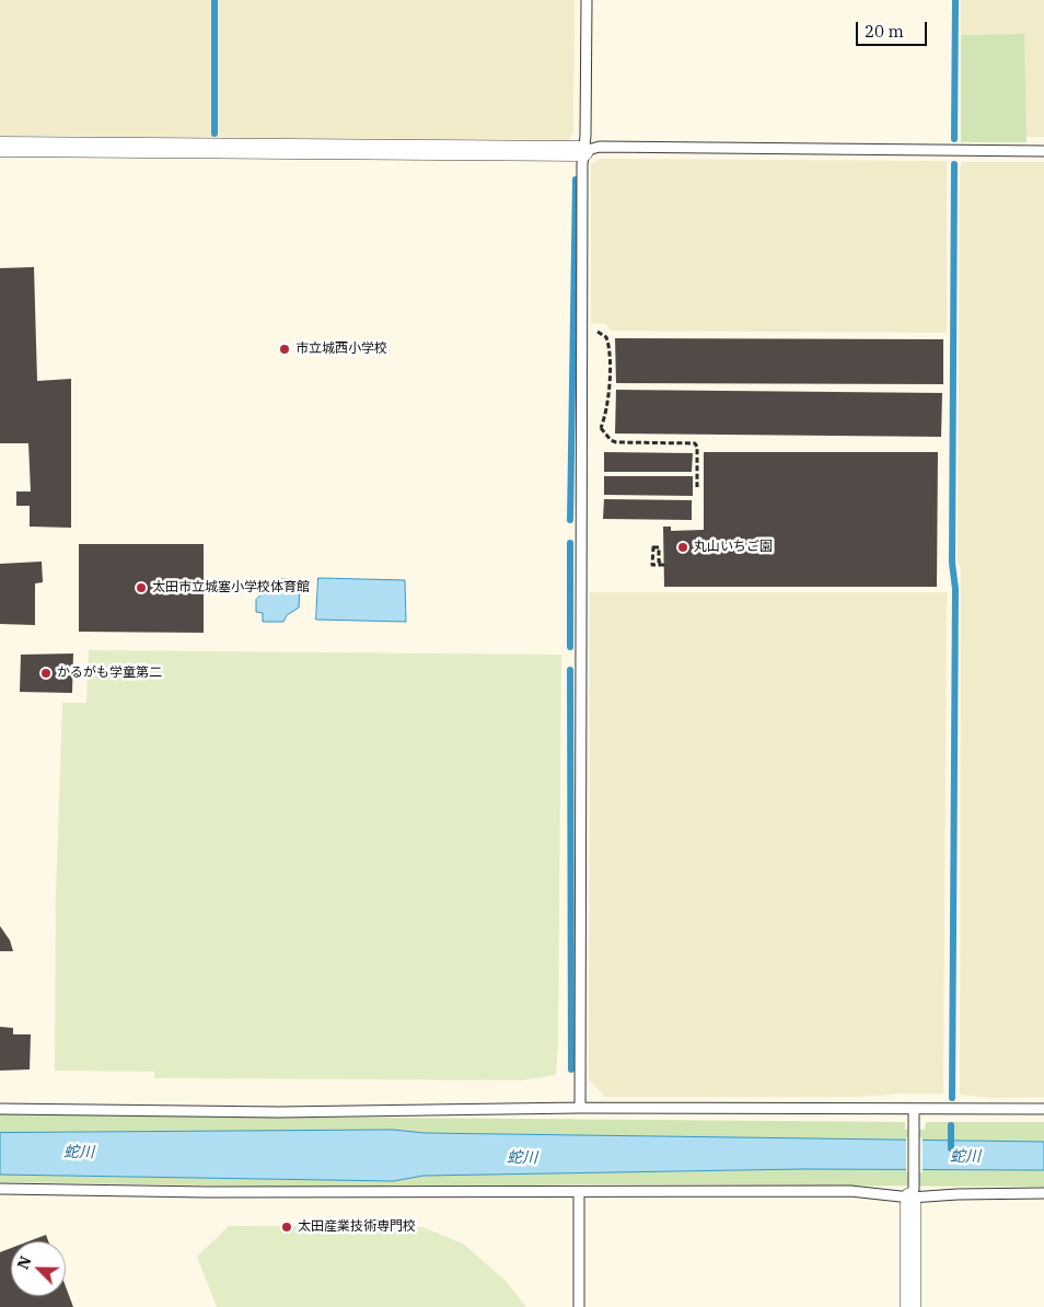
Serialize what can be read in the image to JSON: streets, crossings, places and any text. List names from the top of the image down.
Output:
{
  "water": ["蛇川"],
  "places": [
    "市立城西小学校",
    "丸山いちご園",
    "太田市立城塞小学校体育館",
    "かるがも学童第二",
    "太田産業技術専門校"
  ],
  "scale_bar": "20 m",
  "north": "top left"
}
